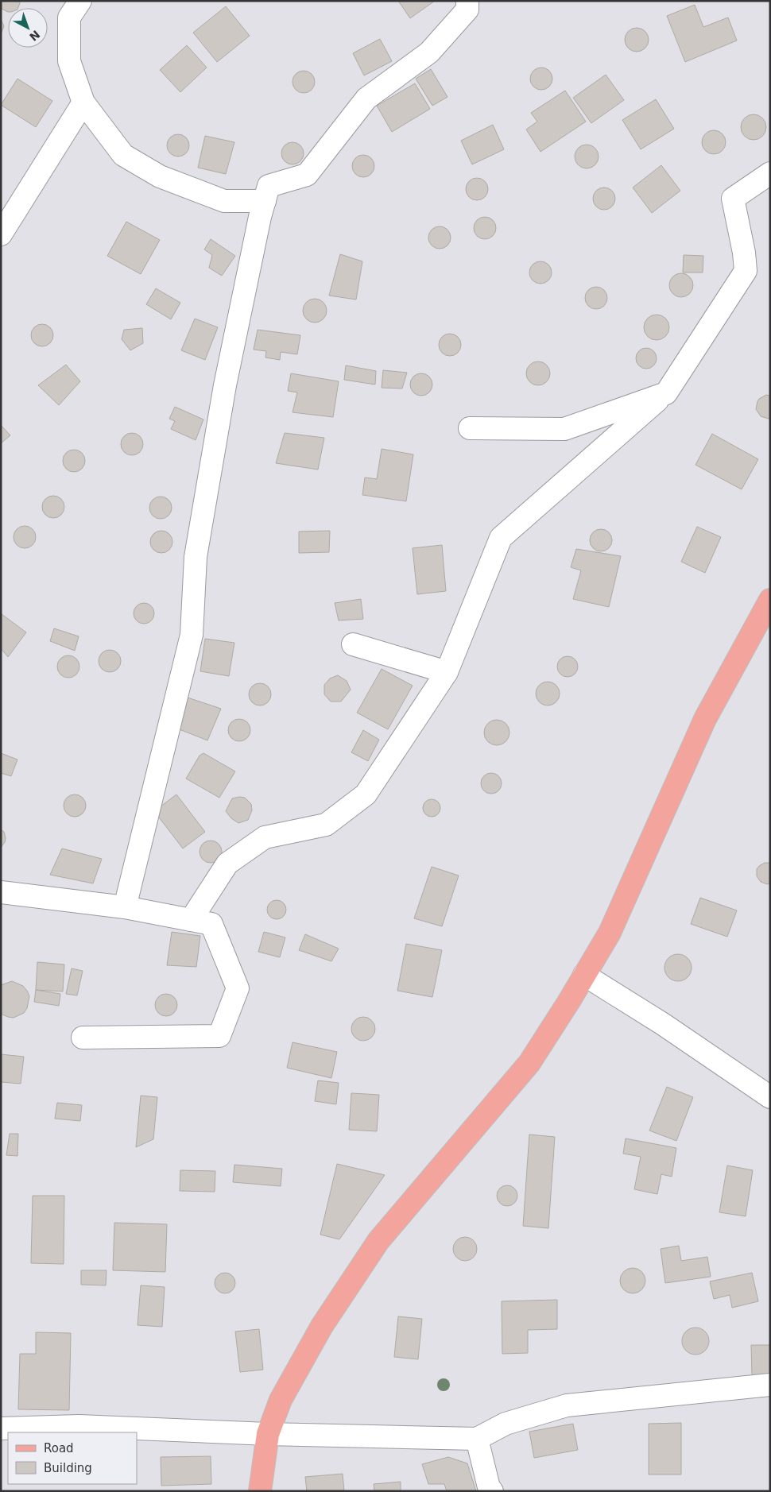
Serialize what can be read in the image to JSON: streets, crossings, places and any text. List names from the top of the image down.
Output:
{
  "legend": ["Road", "Building"],
  "north": "bottom right"
}
